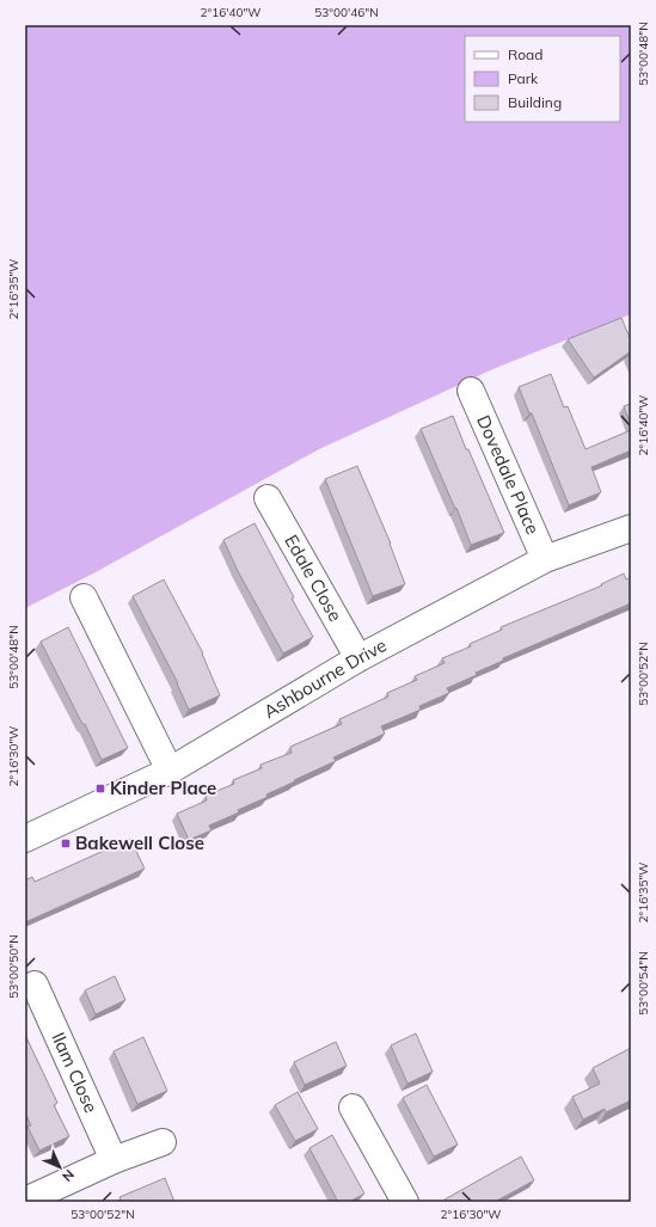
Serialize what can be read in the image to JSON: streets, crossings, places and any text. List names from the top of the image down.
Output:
{
  "streets": {
    "street": [
      "Dovedale Place",
      "Edale Close",
      "Ashbourne Drive",
      "Ilam Close"
    ]
  },
  "crossings": [
    ["Dovedale Place", "Ashbourne Drive"],
    ["Edale Close", "Ashbourne Drive"]
  ],
  "places": {
    "transit": ["Kinder Place", "Bakewell Close"]
  },
  "legend": ["Road", "Park", "Building"],
  "north": "bottom right",
  "coordinates": [
    "2°16'40\"W",
    "53°00'46\"N",
    "53°00'48\"N",
    "2°16'35\"W",
    "53°00'52\"N",
    "2°16'30\"W",
    "53°00'50\"N",
    "53°00'54\"N"
  ]
}
